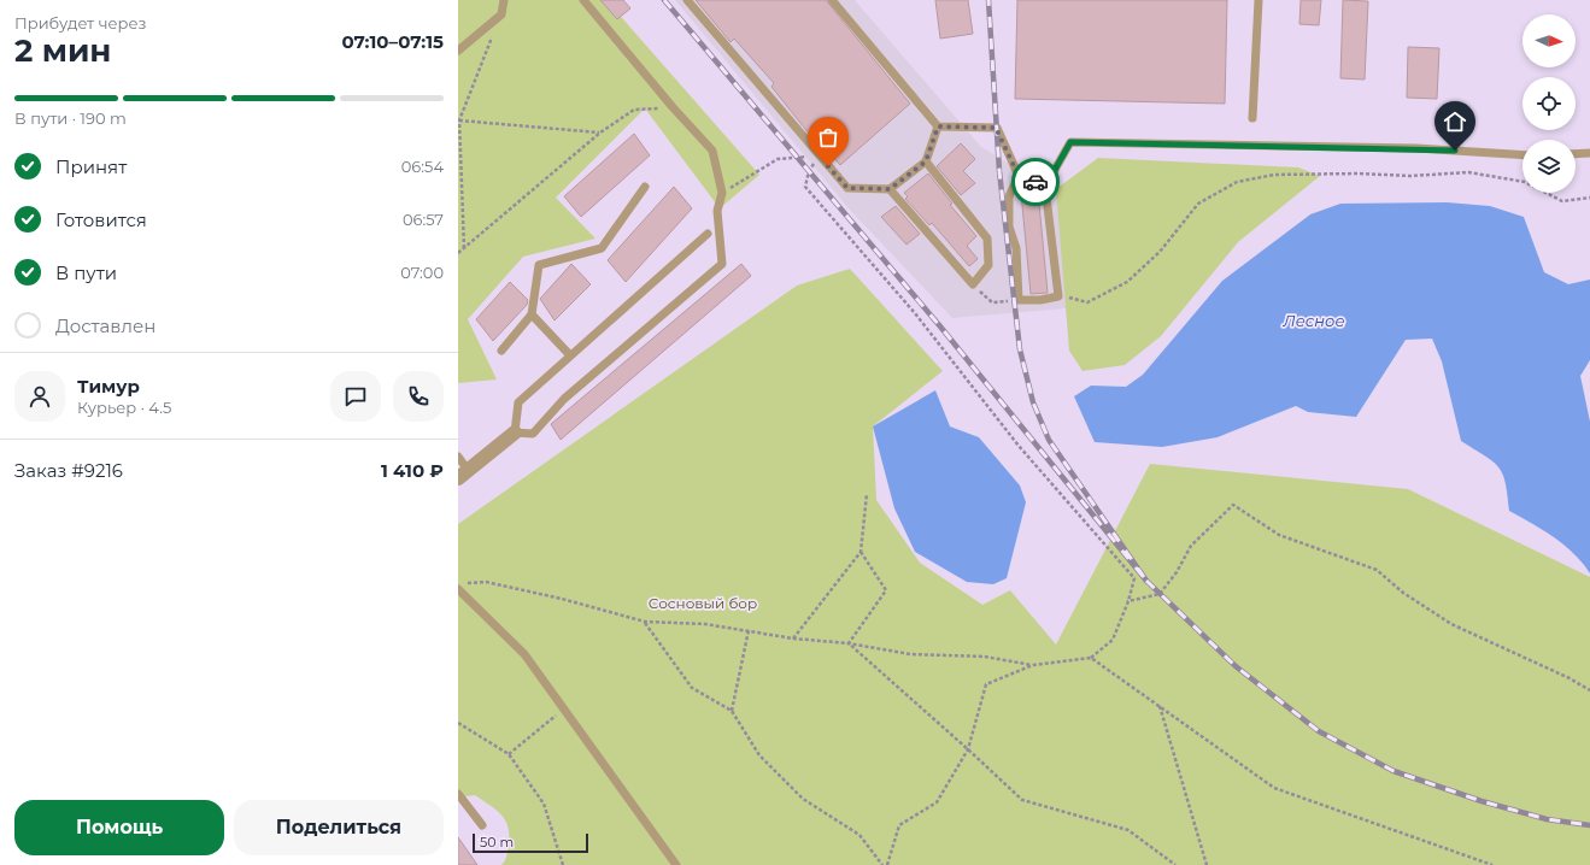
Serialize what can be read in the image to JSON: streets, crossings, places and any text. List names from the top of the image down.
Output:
{
  "water": ["Лесное"],
  "parks": ["Сосновый бор"],
  "scale_bar": "50 m",
  "north": "right",
  "page": {
    "heading": ["2 мин", "Прибудет через", "07:10–07:15"],
    "panel": [
      "Тимур",
      "Курьер · 4.5",
      "Заказ #9216",
      "1 410 ₽"
    ],
    "bar": "В пути · 190 m",
    "list": [
      ["Принят", "06:54"],
      ["Готовится", "06:57"],
      ["В пути", "07:00"],
      "Доставлен"
    ],
    "buttons": ["Помощь", "Поделиться"],
    "scale": "50 m"
  }
}
